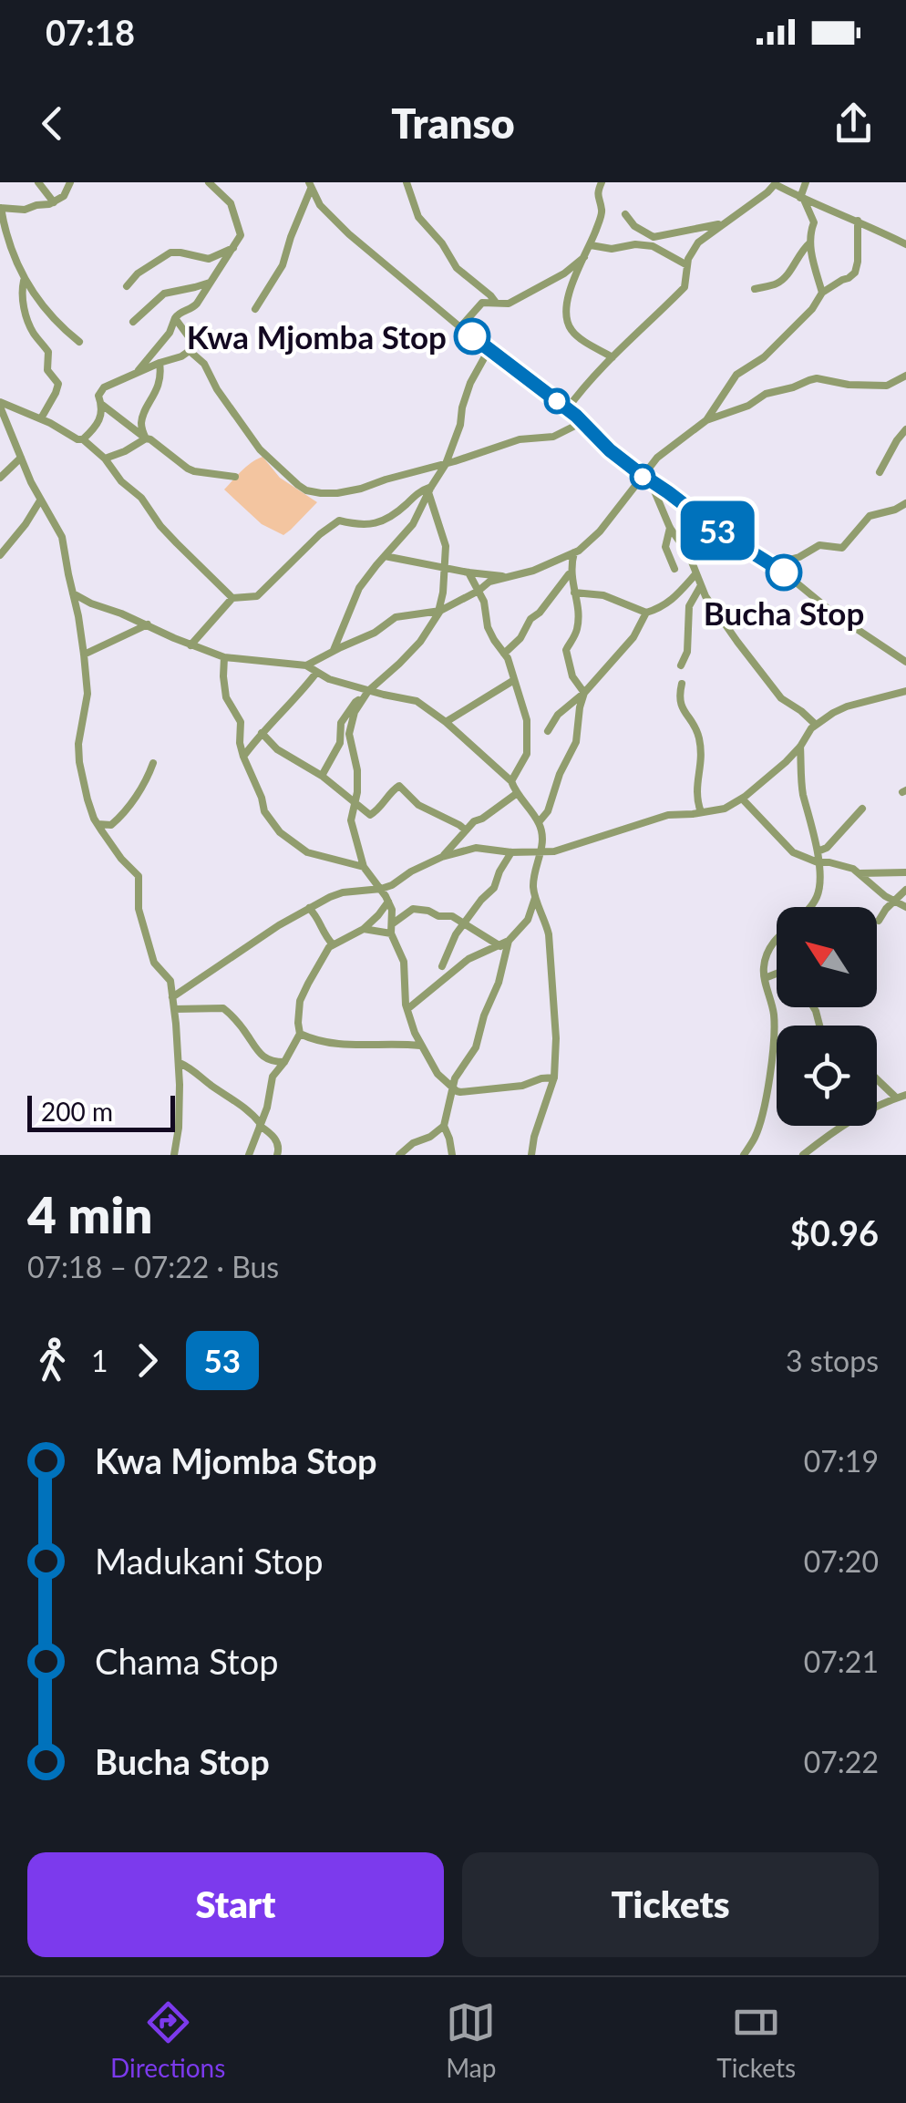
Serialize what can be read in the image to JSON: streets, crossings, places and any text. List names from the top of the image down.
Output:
{
  "places": ["Kwa Mjomba Stop", "Bucha Stop"],
  "lines": ["bus line 53"],
  "scale_bar": "200 m",
  "north": "top left",
  "page": {
    "status": "07:18",
    "header": "Transo",
    "on_map": "53",
    "scale": "200 m",
    "heading": ["4 min", "07:18 – 07:22 · Bus", "$0.96"],
    "legs": ["1", "53", "3 stops"],
    "list": [
      {
        "name": "Kwa Mjomba Stop",
        "value": "07:19"
      },
      {
        "name": "Madukani Stop",
        "value": "07:20"
      },
      {
        "name": "Chama Stop",
        "value": "07:21"
      },
      {
        "name": "Bucha Stop",
        "value": "07:22"
      }
    ],
    "buttons": ["Start", "Tickets"],
    "tabs": ["Directions", "Map", "Tickets"]
  }
}
